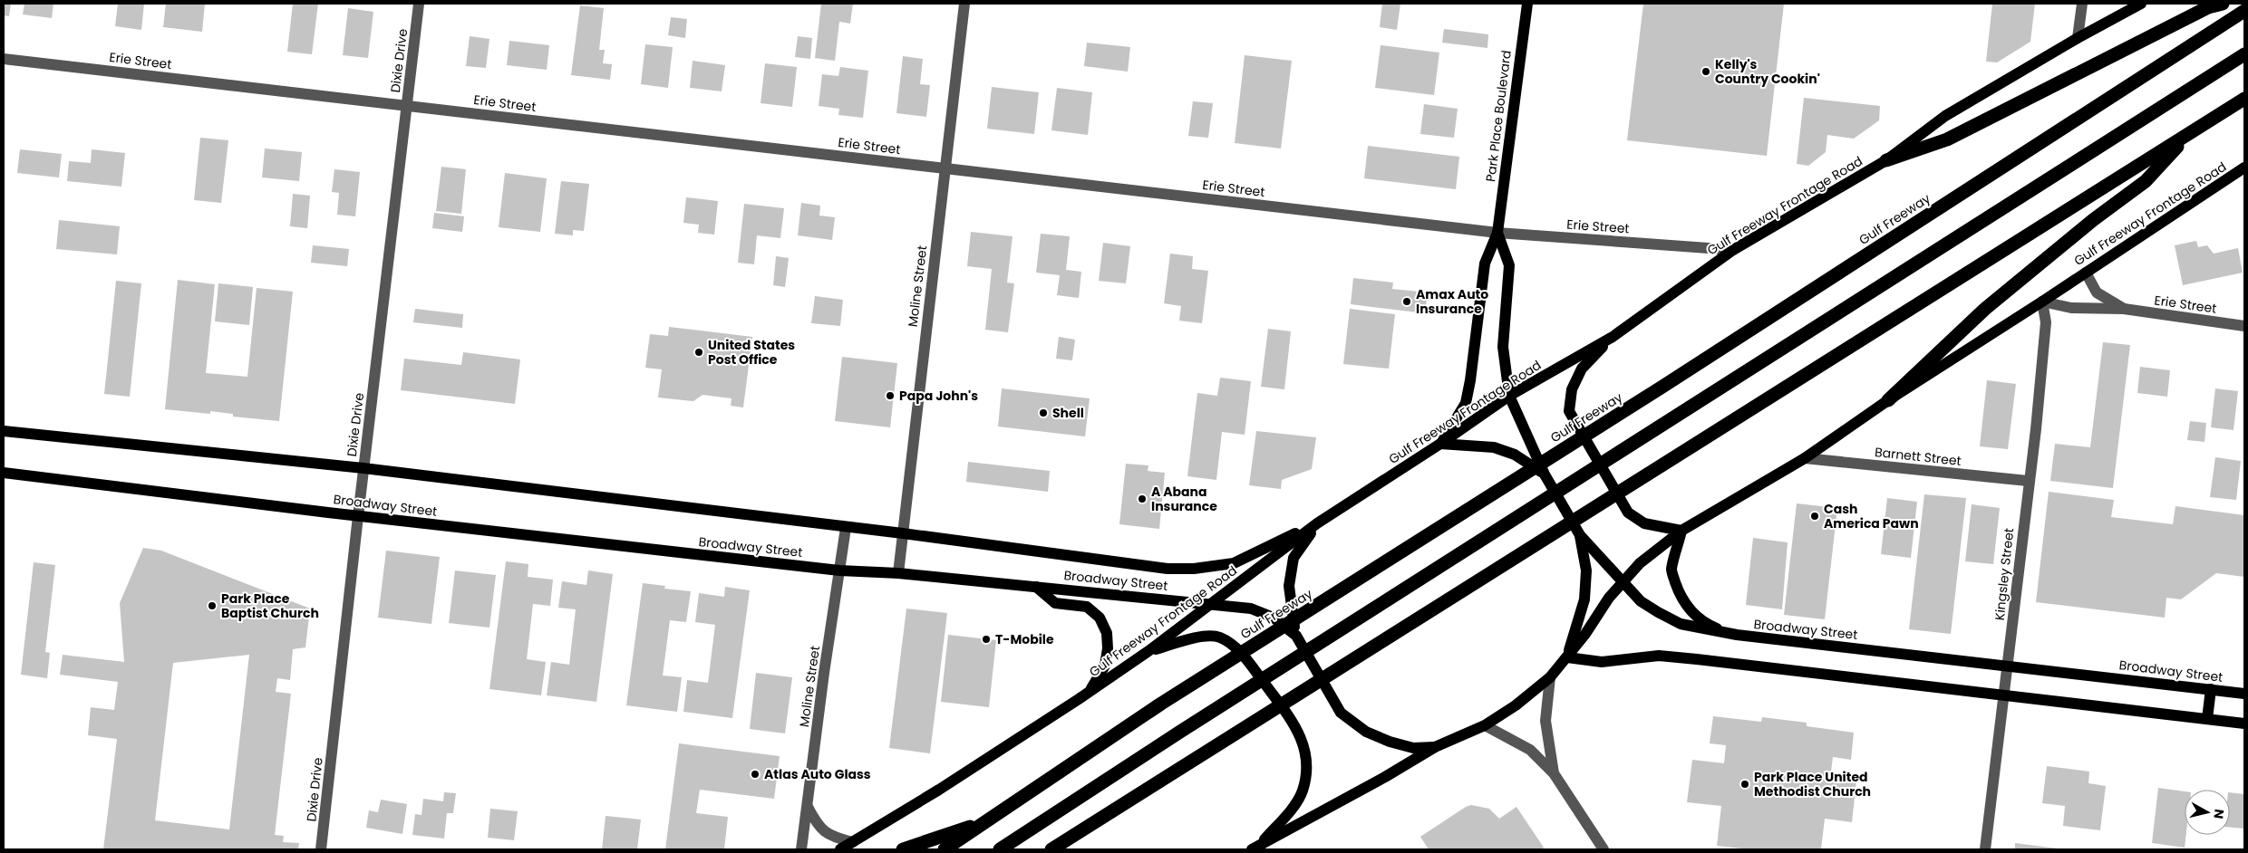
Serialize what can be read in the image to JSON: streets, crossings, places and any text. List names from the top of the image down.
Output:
{
  "streets": {
    "highway": ["Gulf Freeway"],
    "main road": ["Park Place Boulevard", "Gulf Freeway Frontage Road", "Broadway Street"],
    "street": [
      "Erie Street",
      "Dixie Drive",
      "Moline Street",
      "Barnett Street",
      "Kingsley Street"
    ]
  },
  "crossings": [
    ["Erie Street", "Dixie Drive"],
    ["Erie Street", "Park Place Boulevard"],
    ["Erie Street", "Gulf Freeway Frontage Road"],
    ["Erie Street", "Moline Street"],
    ["Erie Street", "Kingsley Street"],
    ["Dixie Drive", "Broadway Street"],
    ["Park Place Boulevard", "Gulf Freeway Frontage Road"],
    ["Park Place Boulevard", "Broadway Street"],
    ["Gulf Freeway Frontage Road", "Barnett Street"],
    ["Gulf Freeway Frontage Road", "Broadway Street"],
    ["Gulf Freeway Frontage Road", "Kingsley Street"],
    ["Moline Street", "Broadway Street"],
    ["Barnett Street", "Kingsley Street"],
    ["Broadway Street", "Kingsley Street"]
  ],
  "places": [
    "Kelly's Country Cookin'",
    "Amax Auto Insurance",
    "United States Post Office",
    "Papa John's",
    "Shell",
    "A Abana Insurance",
    "Cash America Pawn",
    "Park Place Baptist Church",
    "T-Mobile",
    "Atlas Auto Glass",
    "Park Place United Methodist Church"
  ],
  "north": "right"
}
